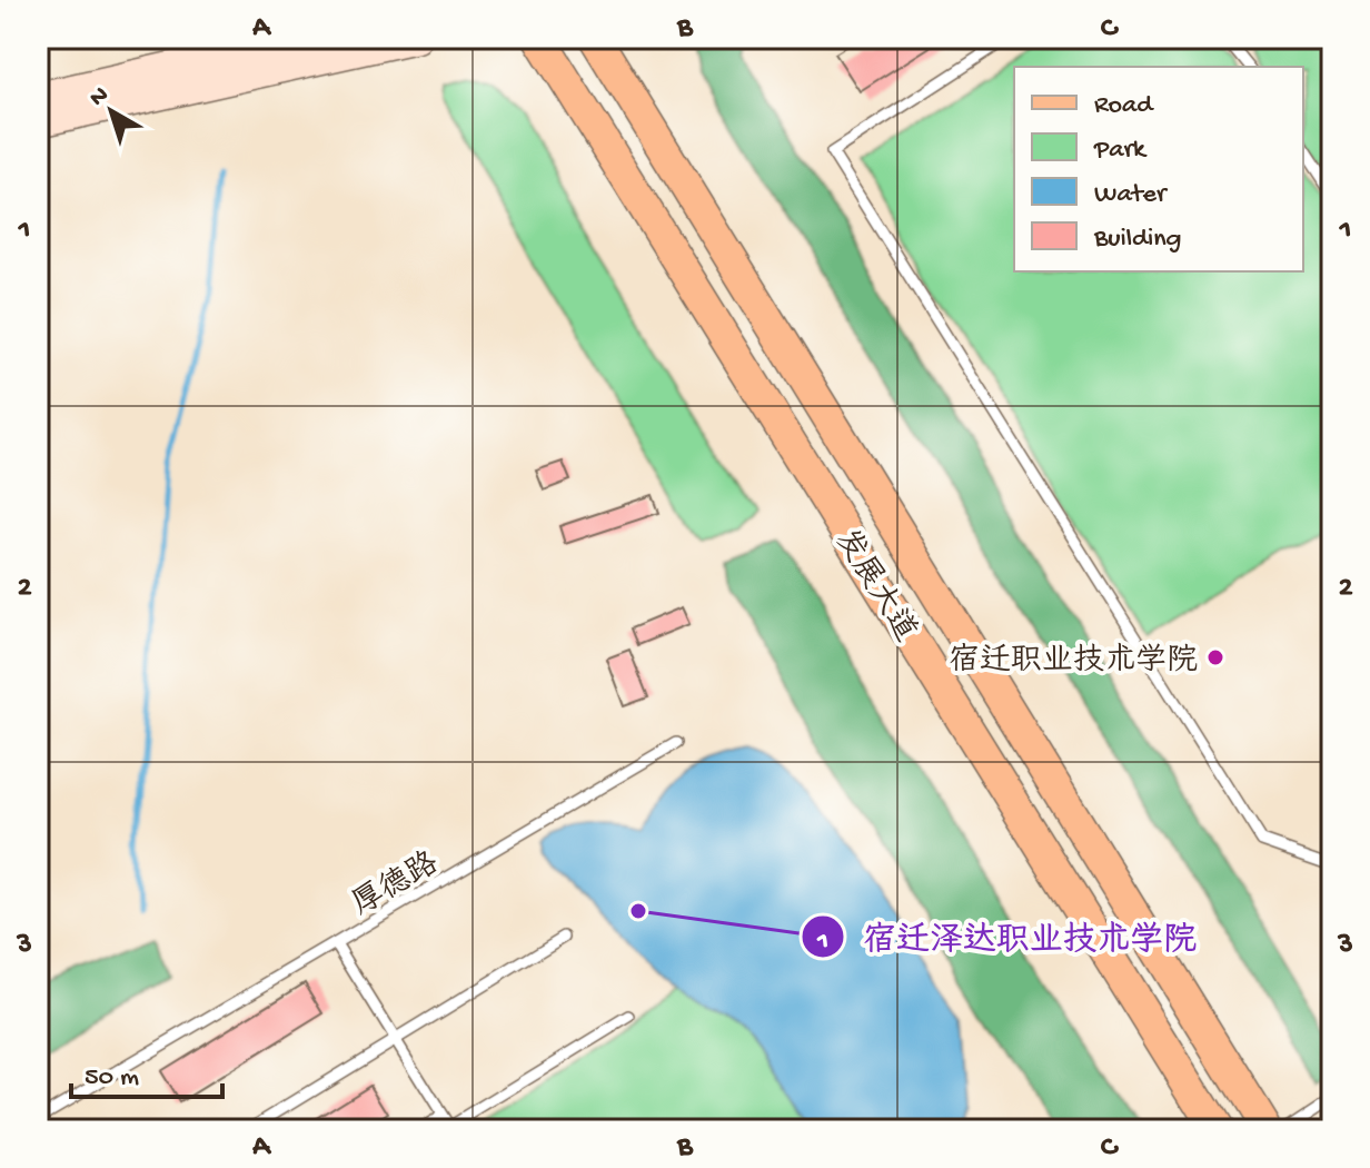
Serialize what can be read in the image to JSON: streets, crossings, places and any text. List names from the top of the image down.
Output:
{
  "streets": {
    "main road": ["发展大道"],
    "lane": ["厚德路"]
  },
  "places": ["宿迁职业技术学院", "宿迁泽达职业技术学院"],
  "legend": [
    "Road",
    "Park",
    "Water",
    "Building"
  ],
  "scale_bar": "50 m",
  "north": "top left",
  "grid": {
    "columns": ["A", "B", "C"],
    "rows": ["1", "2", "3"]
  }
}
